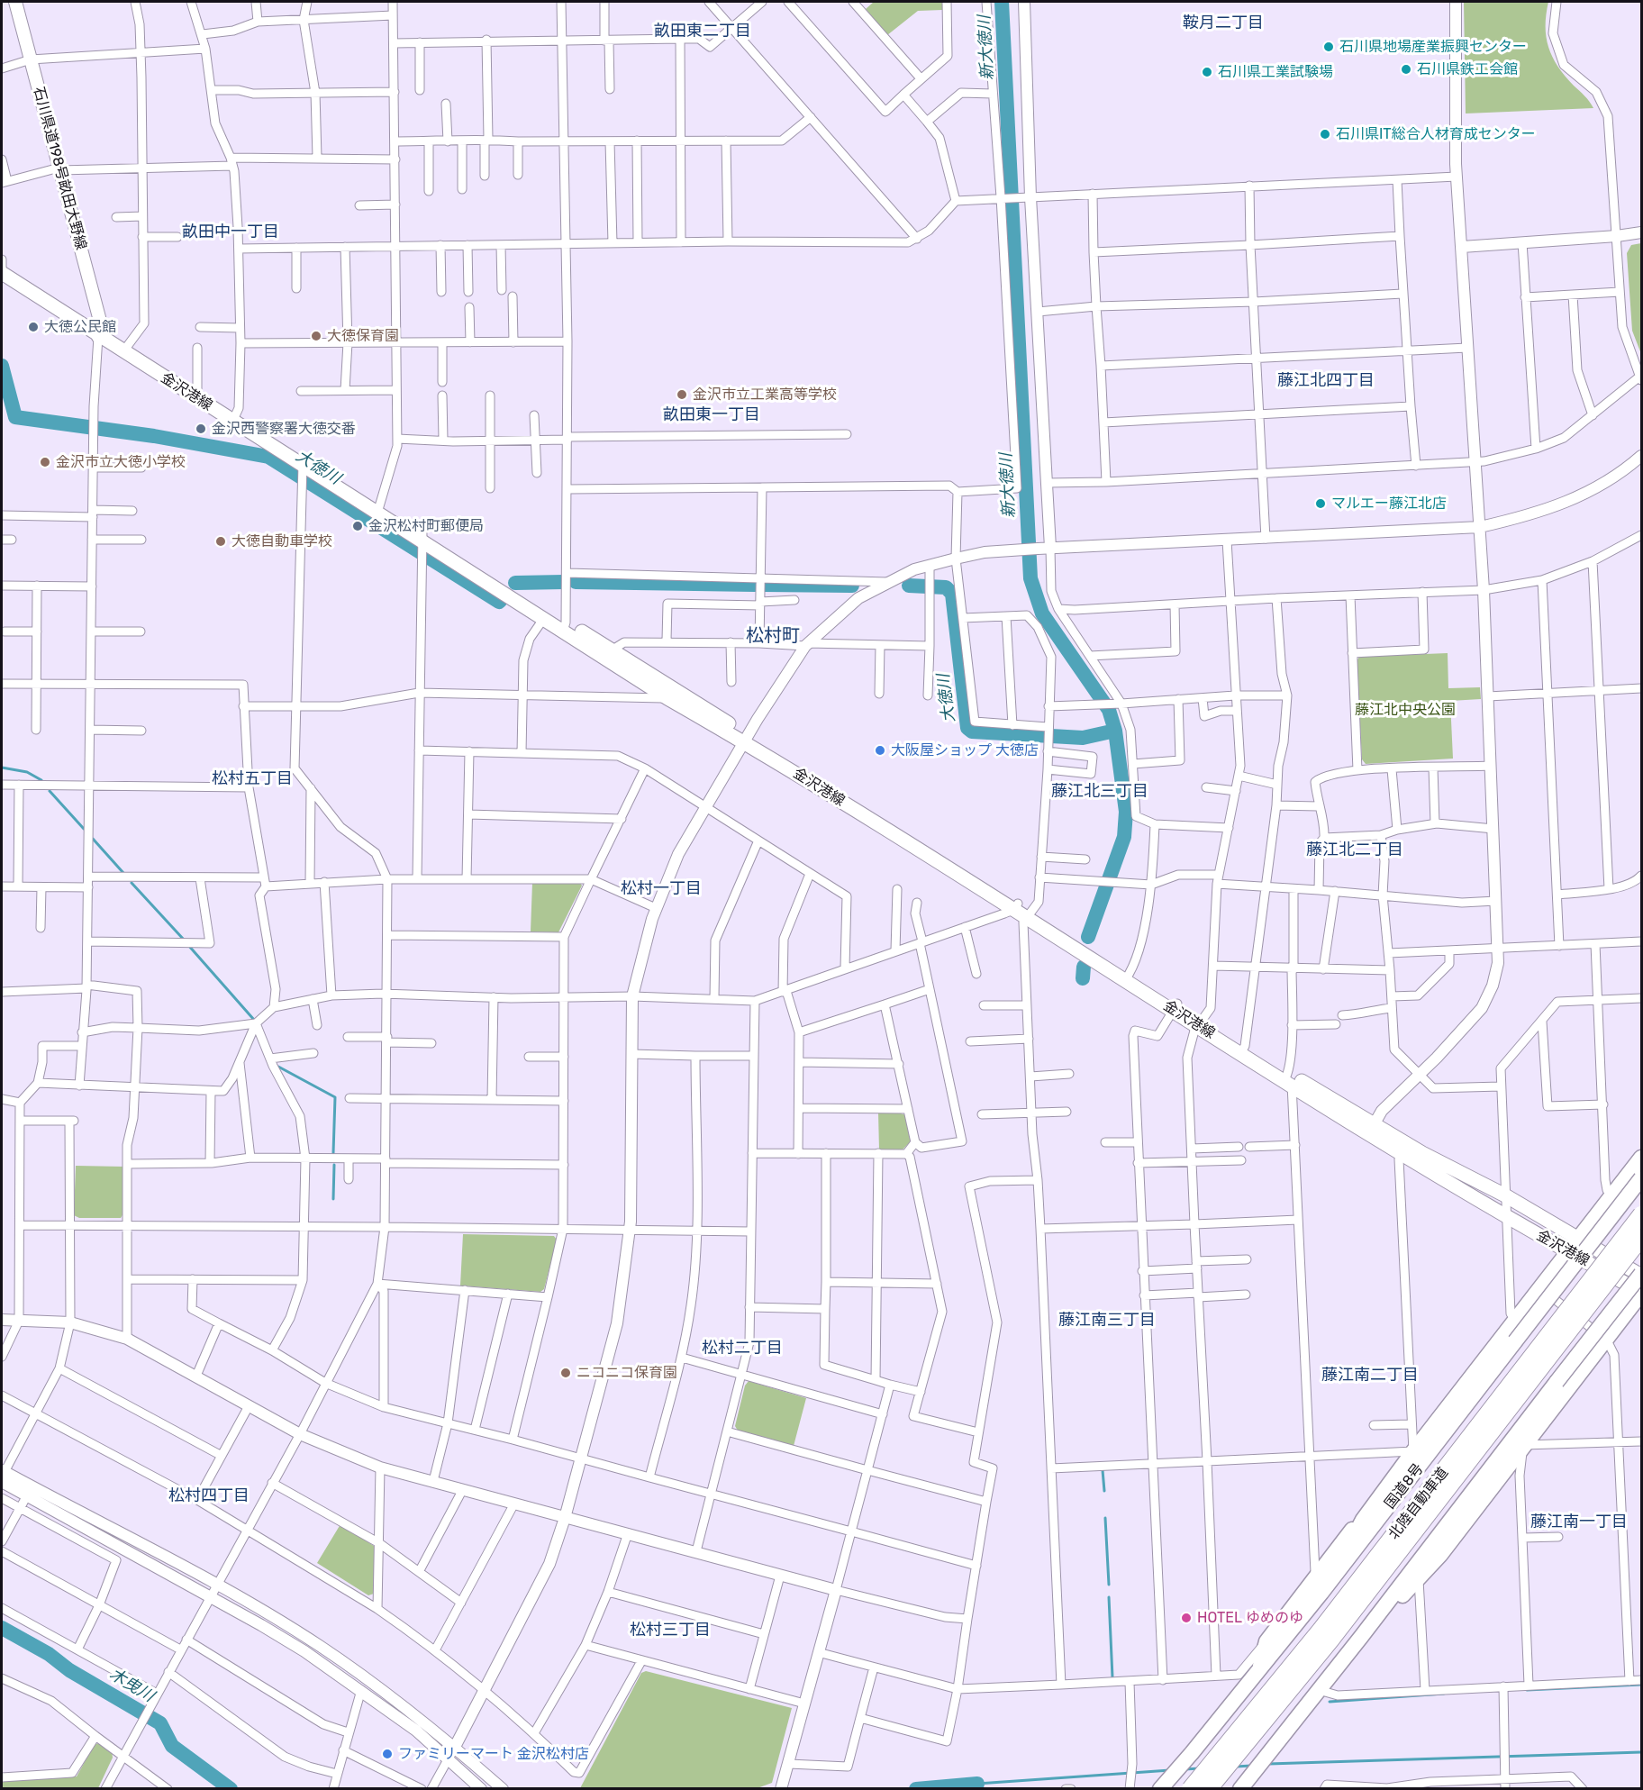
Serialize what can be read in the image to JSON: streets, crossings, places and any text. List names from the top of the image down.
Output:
{
  "streets": {
    "highway": ["国道8号", "北陸自動車道"],
    "main road": ["石川県道198号畝田大野線", "金沢港線"]
  },
  "crossings": [
    ["石川県道198号畝田大野線", "金沢港線"]
  ],
  "districts": [
    "鞍月二丁目",
    "畝田東二丁目",
    "畝田中一丁目",
    "藤江北四丁目",
    "畝田東一丁目",
    "松村町",
    "松村五丁目",
    "藤江北三丁目",
    "藤江北二丁目",
    "松村一丁目",
    "藤江南三丁目",
    "松村二丁目",
    "藤江南二丁目",
    "松村四丁目",
    "藤江南一丁目",
    "松村三丁目"
  ],
  "water": ["新大徳川", "大徳川", "木曳川"],
  "parks": ["藤江北中央公園"],
  "places": [
    "石川県地場産業振興センター",
    "石川県鉄工会館",
    "石川県工業試験場",
    "石川県IT総合人材育成センター",
    "大徳公民館",
    "大徳保育園",
    "金沢市立工業高等学校",
    "金沢西警察署大徳交番",
    "金沢市立大徳小学校",
    "マルエー藤江北店",
    "金沢松村町郵便局",
    "大徳自動車学校",
    "大阪屋ショップ 大徳店",
    "ニコニコ保育園",
    "HOTEL ゆめのゆ",
    "ファミリーマート 金沢松村店"
  ]
}
